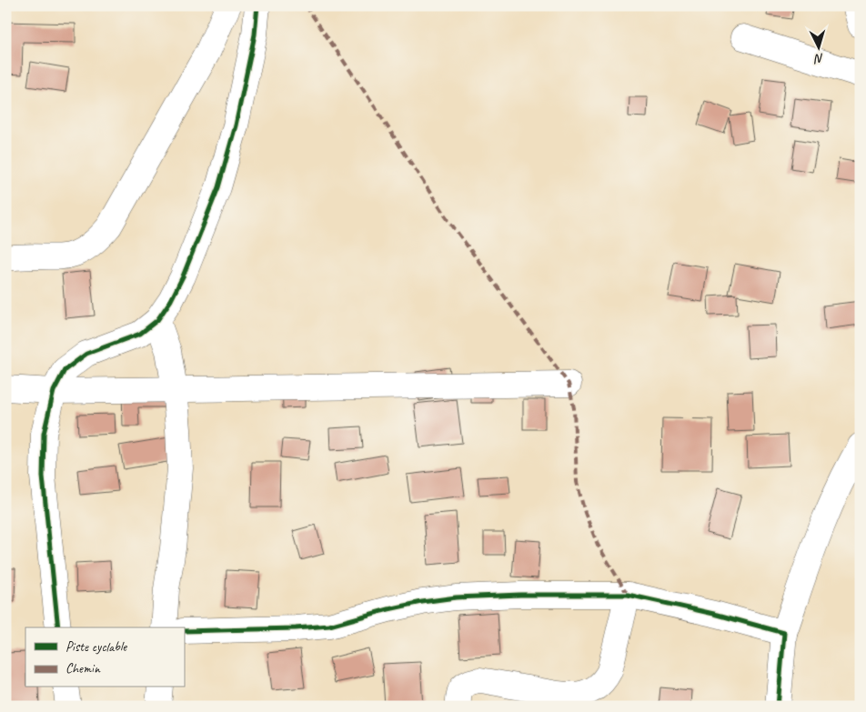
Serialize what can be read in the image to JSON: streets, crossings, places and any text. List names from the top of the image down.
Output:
{
  "legend": ["Piste cyclable", "Chemin"],
  "north": "bottom"
}
